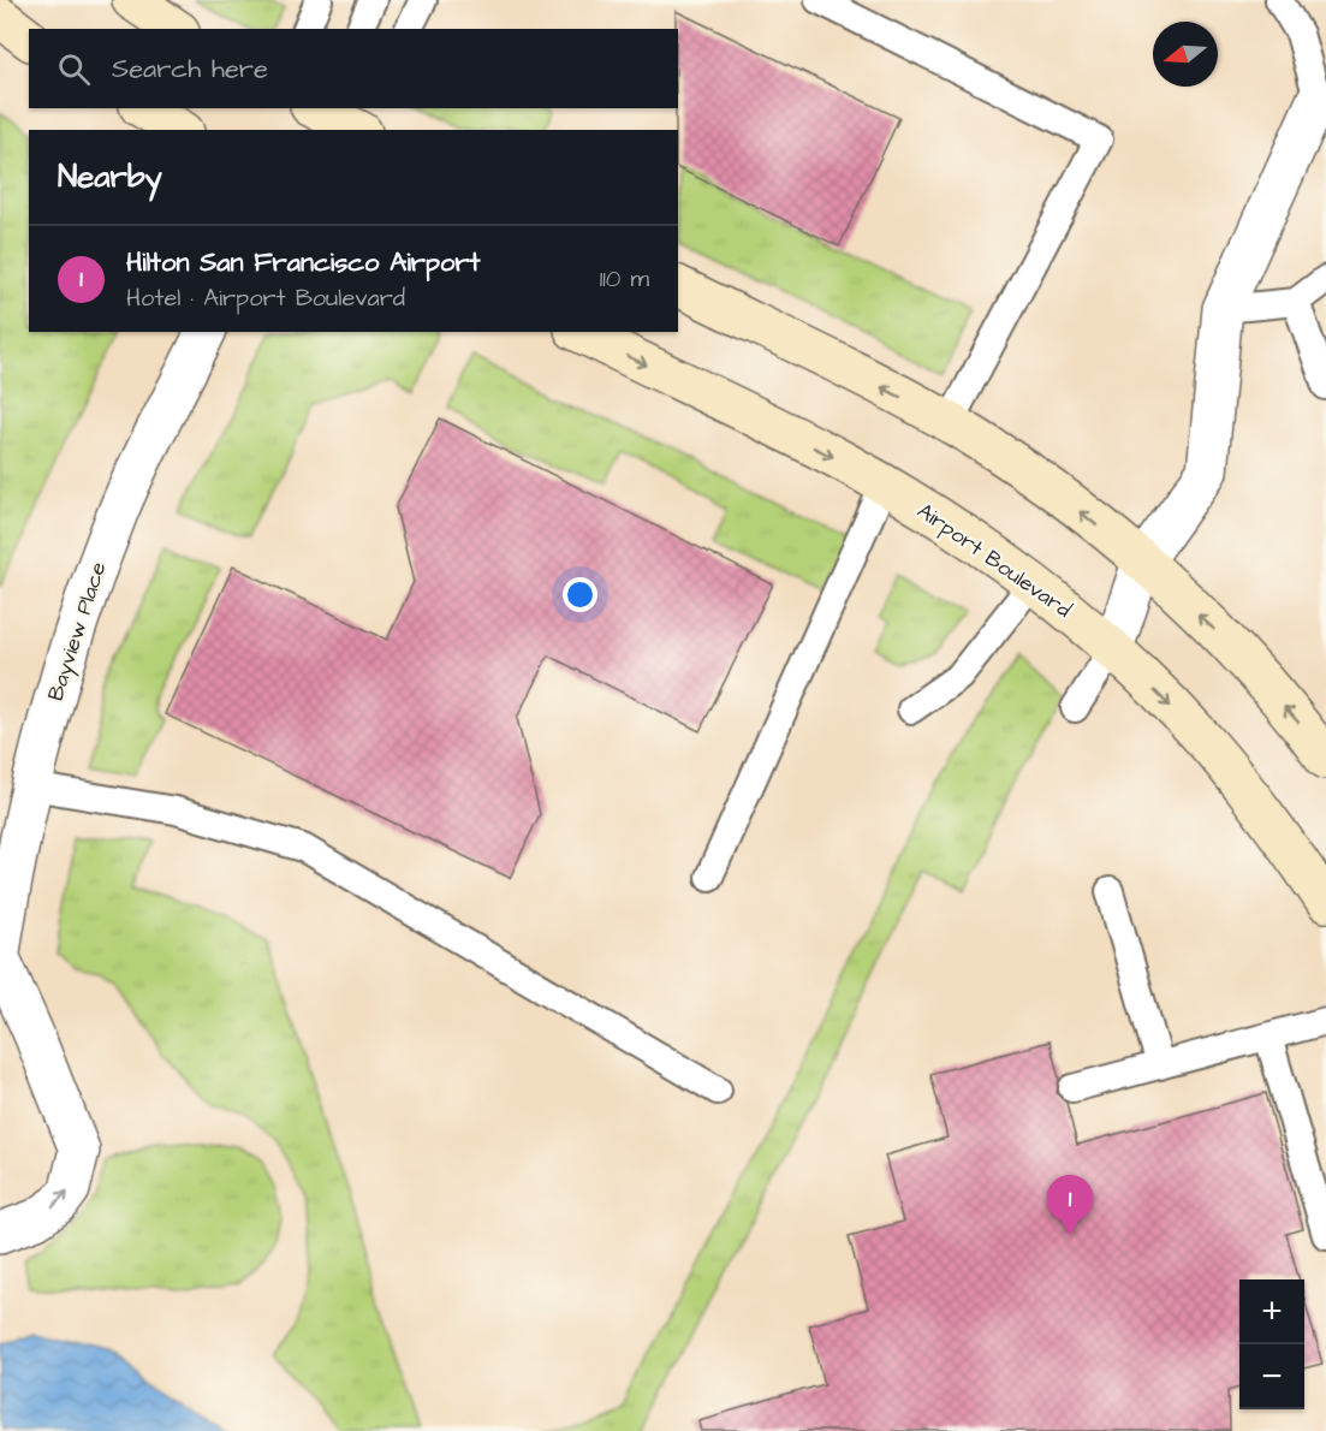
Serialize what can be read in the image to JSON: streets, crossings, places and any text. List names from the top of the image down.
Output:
{
  "streets": {
    "main road": ["Airport Boulevard"],
    "street": ["Bayview Place"]
  },
  "north": "left",
  "page": {
    "search": "Search here",
    "heading": "Nearby",
    "list": [
      {
        "mark": "1",
        "name": "Hilton San Francisco Airport",
        "note": "Hotel · Airport Boulevard",
        "value": "110 m"
      }
    ],
    "pins": "1",
    "map_buttons": ["+", "−"]
  }
}
